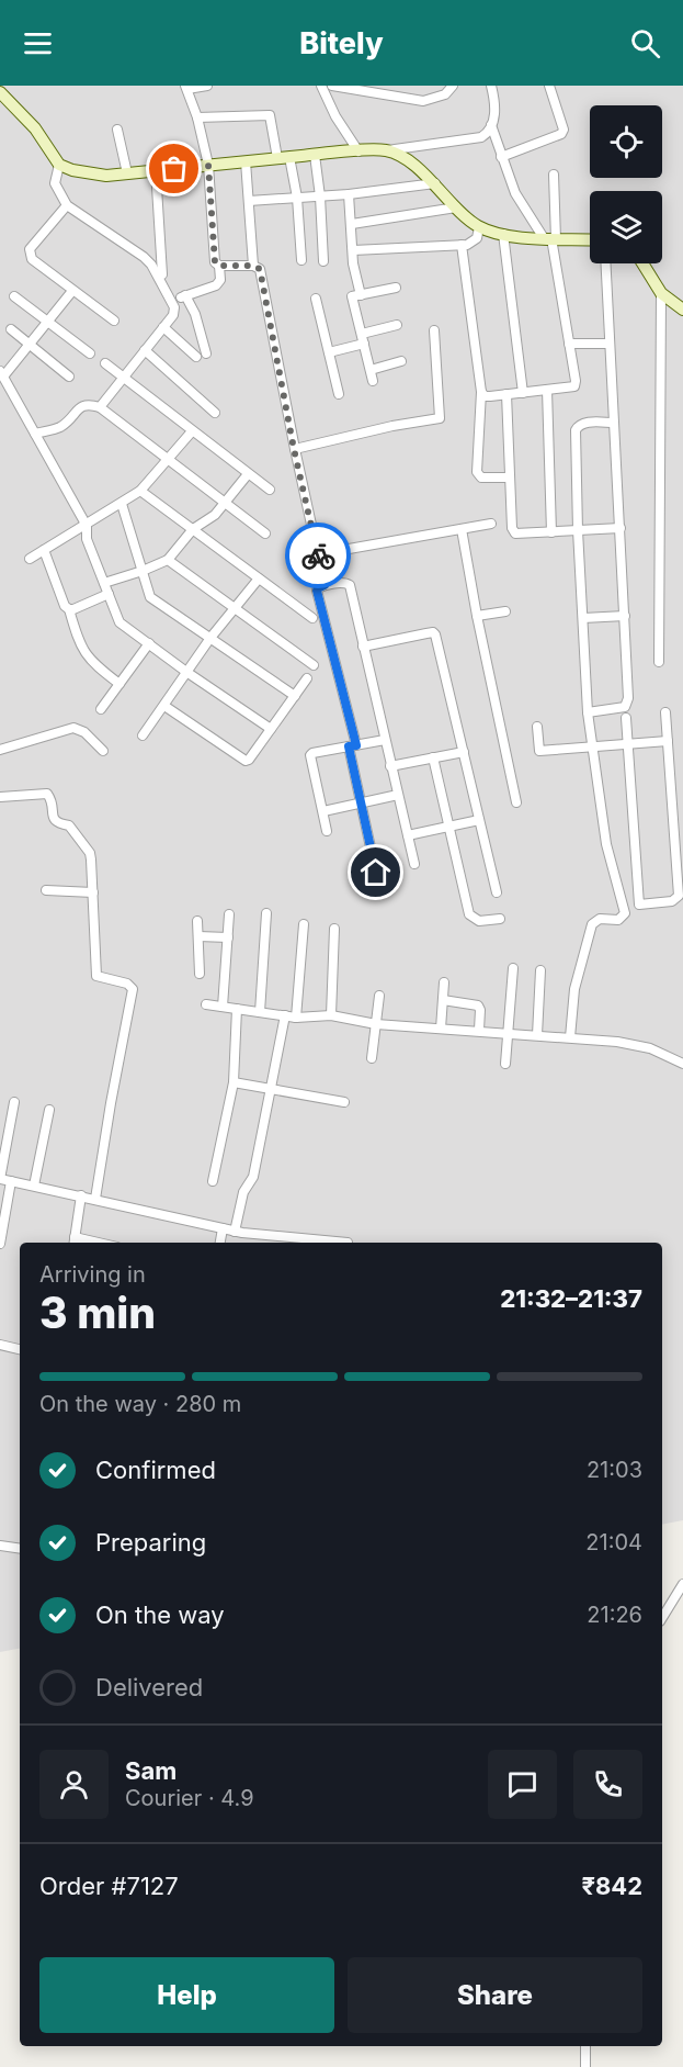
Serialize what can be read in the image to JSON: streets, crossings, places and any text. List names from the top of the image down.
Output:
{
  "page": {
    "header": "Bitely",
    "heading": ["3 min", "Arriving in", "21:32–21:37"],
    "panel": [
      "Sam",
      "Courier · 4.9",
      "Order #7127",
      "₹842"
    ],
    "bar": "On the way · 280 m",
    "list": [
      ["Confirmed", "21:03"],
      ["Preparing", "21:04"],
      ["On the way", "21:26"],
      "Delivered"
    ],
    "buttons": ["Help", "Share"]
  }
}
